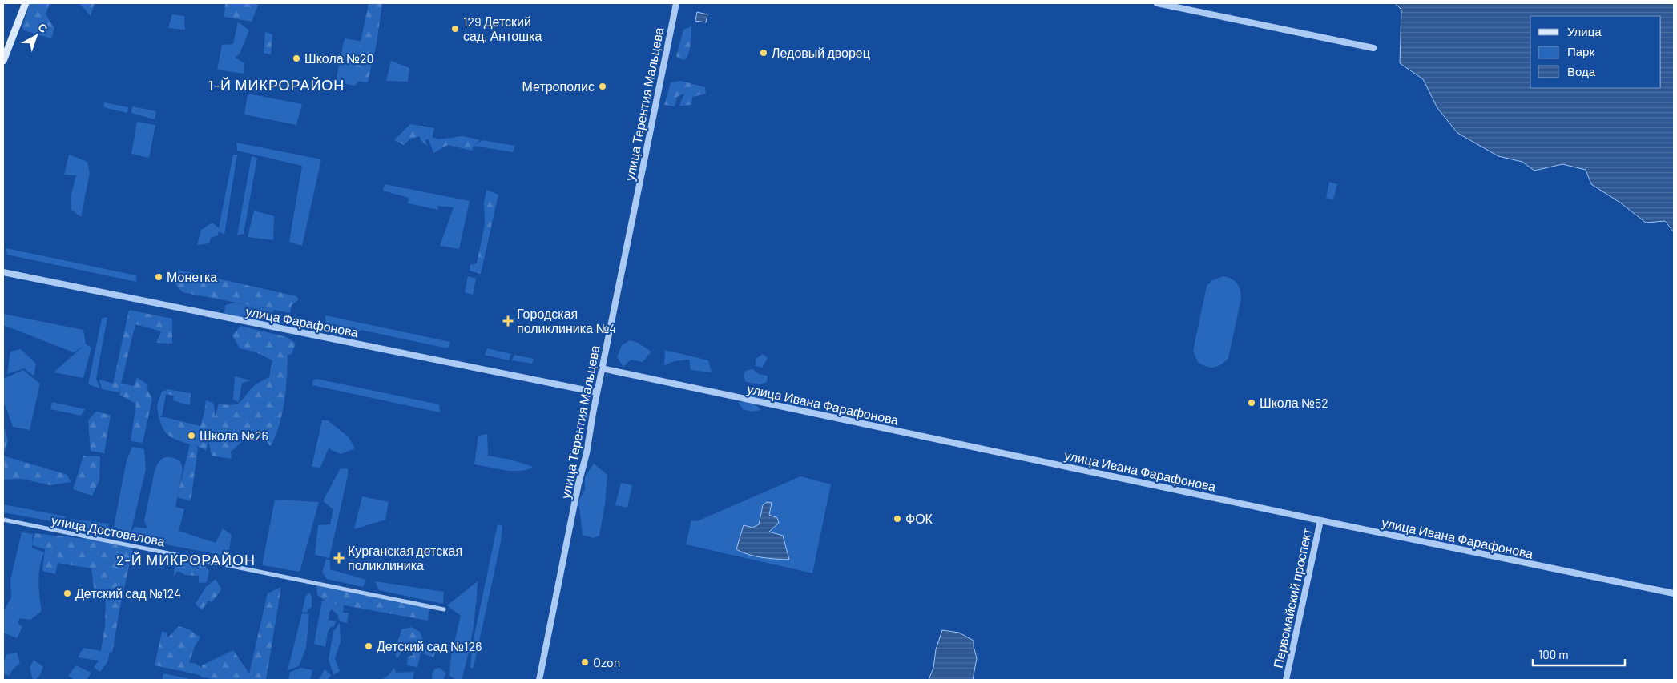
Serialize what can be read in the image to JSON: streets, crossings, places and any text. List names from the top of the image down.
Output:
{
  "streets": {
    "street": [
      "улица Терентия Мальцева",
      "улица Фарафонова",
      "улица Ивана Фарафонова",
      "улица Достовалова",
      "Первомайский проспект"
    ]
  },
  "crossings": [
    ["улица Терентия Мальцева", "улица Фарафонова"],
    ["улица Терентия Мальцева", "улица Ивана Фарафонова"],
    ["улица Ивана Фарафонова", "Первомайский проспект"]
  ],
  "districts": ["1-Й МИКРОРАЙОН", "2-Й МИКРОРАЙОН"],
  "places": {
    "other": [
      "129 Детский сад, Антошка",
      "Ледовый дворец",
      "Школа №20",
      "Метрополис",
      "Монетка",
      "Школа №52",
      "Школа №26",
      "ФОК",
      "Детский сад №124",
      "Детский сад №126",
      "Ozon"
    ],
    "health": ["Городская поликлиника №4", "Курганская детская поликлиника"]
  },
  "legend": ["Улица", "Парк", "Вода"],
  "scale_bar": "100 m",
  "north": "top right"
}
